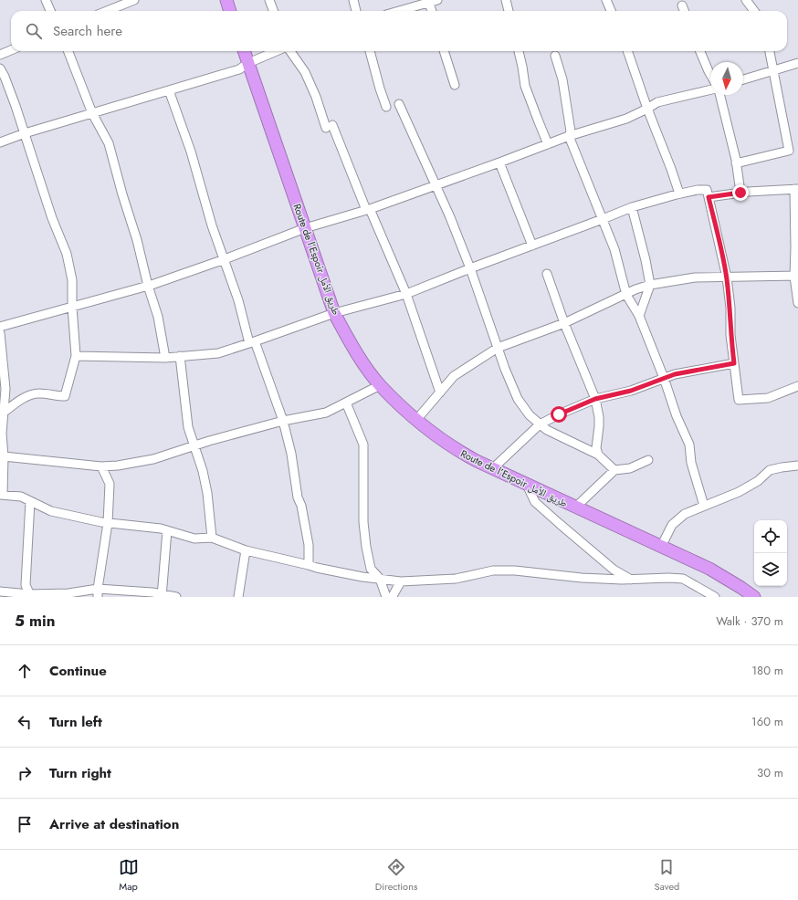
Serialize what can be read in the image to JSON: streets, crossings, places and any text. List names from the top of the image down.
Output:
{
  "streets": {
    "highway": ["Route de l’Espoir طريق الأمل"]
  },
  "north": "bottom",
  "page": {
    "search": "Search here",
    "heading": ["5 min", "Walk · 370 m"],
    "list": [
      ["Continue", "180 m"],
      ["Turn left", "160 m"],
      ["Turn right", "30 m"],
      "Arrive at destination"
    ],
    "nav": ["Map", "Directions", "Saved"]
  }
}
